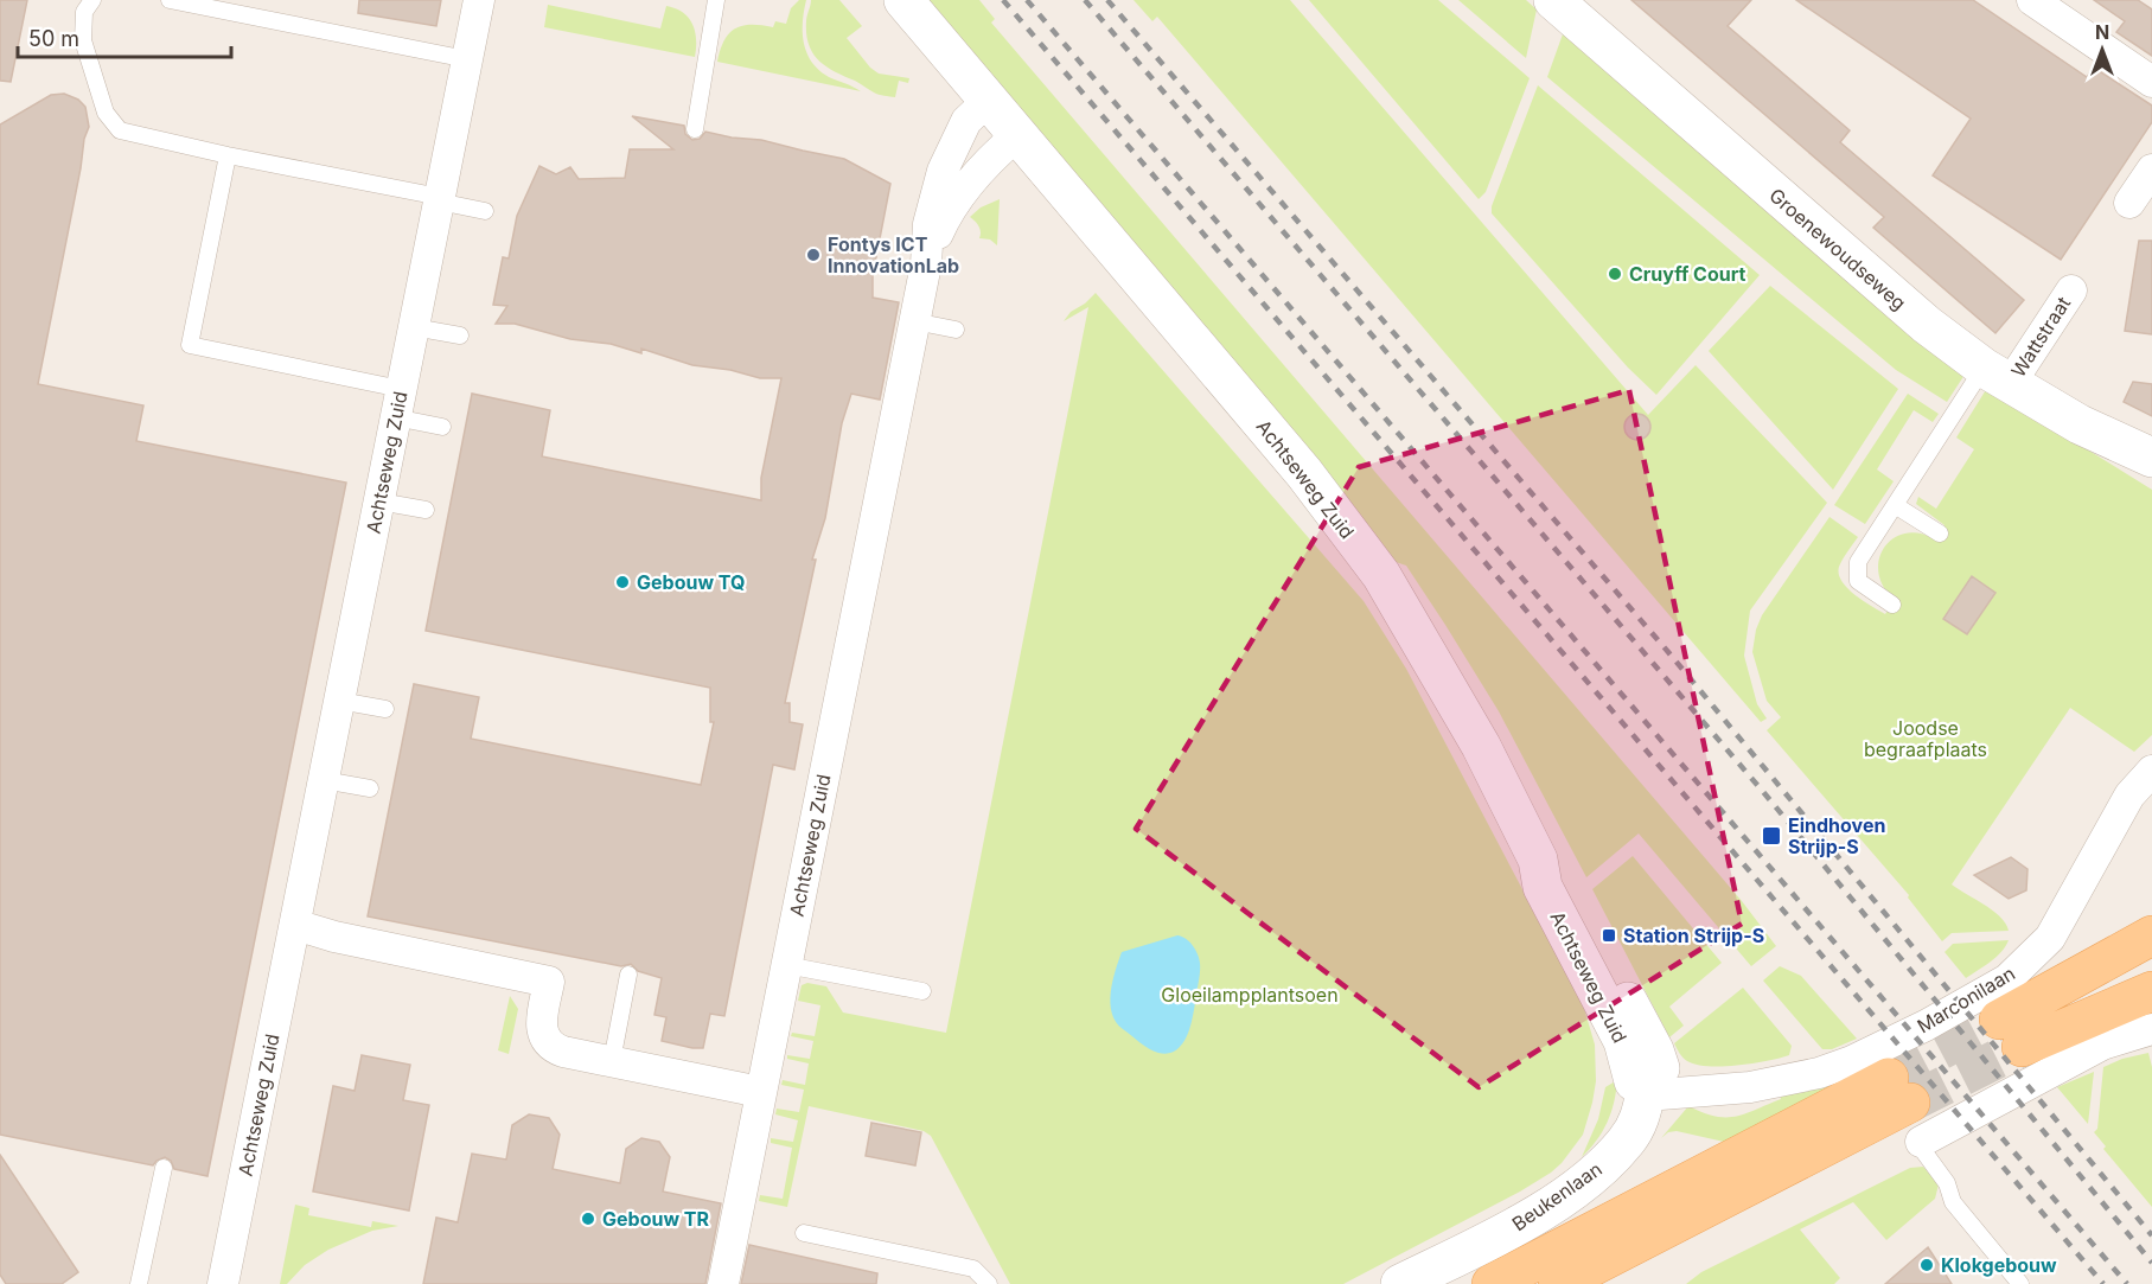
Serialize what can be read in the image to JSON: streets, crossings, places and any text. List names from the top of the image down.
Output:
{
  "streets": {
    "main road": ["Marconilaan"],
    "street": [
      "Groenewoudseweg",
      "Wattstraat",
      "Achtseweg Zuid",
      "Beukenlaan"
    ]
  },
  "crossings": [
    ["Groenewoudseweg", "Wattstraat"],
    ["Achtseweg Zuid", "Marconilaan"],
    ["Achtseweg Zuid", "Beukenlaan"],
    ["Marconilaan", "Beukenlaan"]
  ],
  "parks": ["Joodse begraafplaats", "Gloeilampplantsoen"],
  "places": {
    "other": [
      "Fontys ICT InnovationLab",
      "Cruyff Court",
      "Gebouw TQ",
      "Gebouw TR",
      "Klokgebouw"
    ],
    "transit": ["Eindhoven Strijp-S", "Station Strijp-S"]
  },
  "scale_bar": "50 m",
  "north": "top"
}
